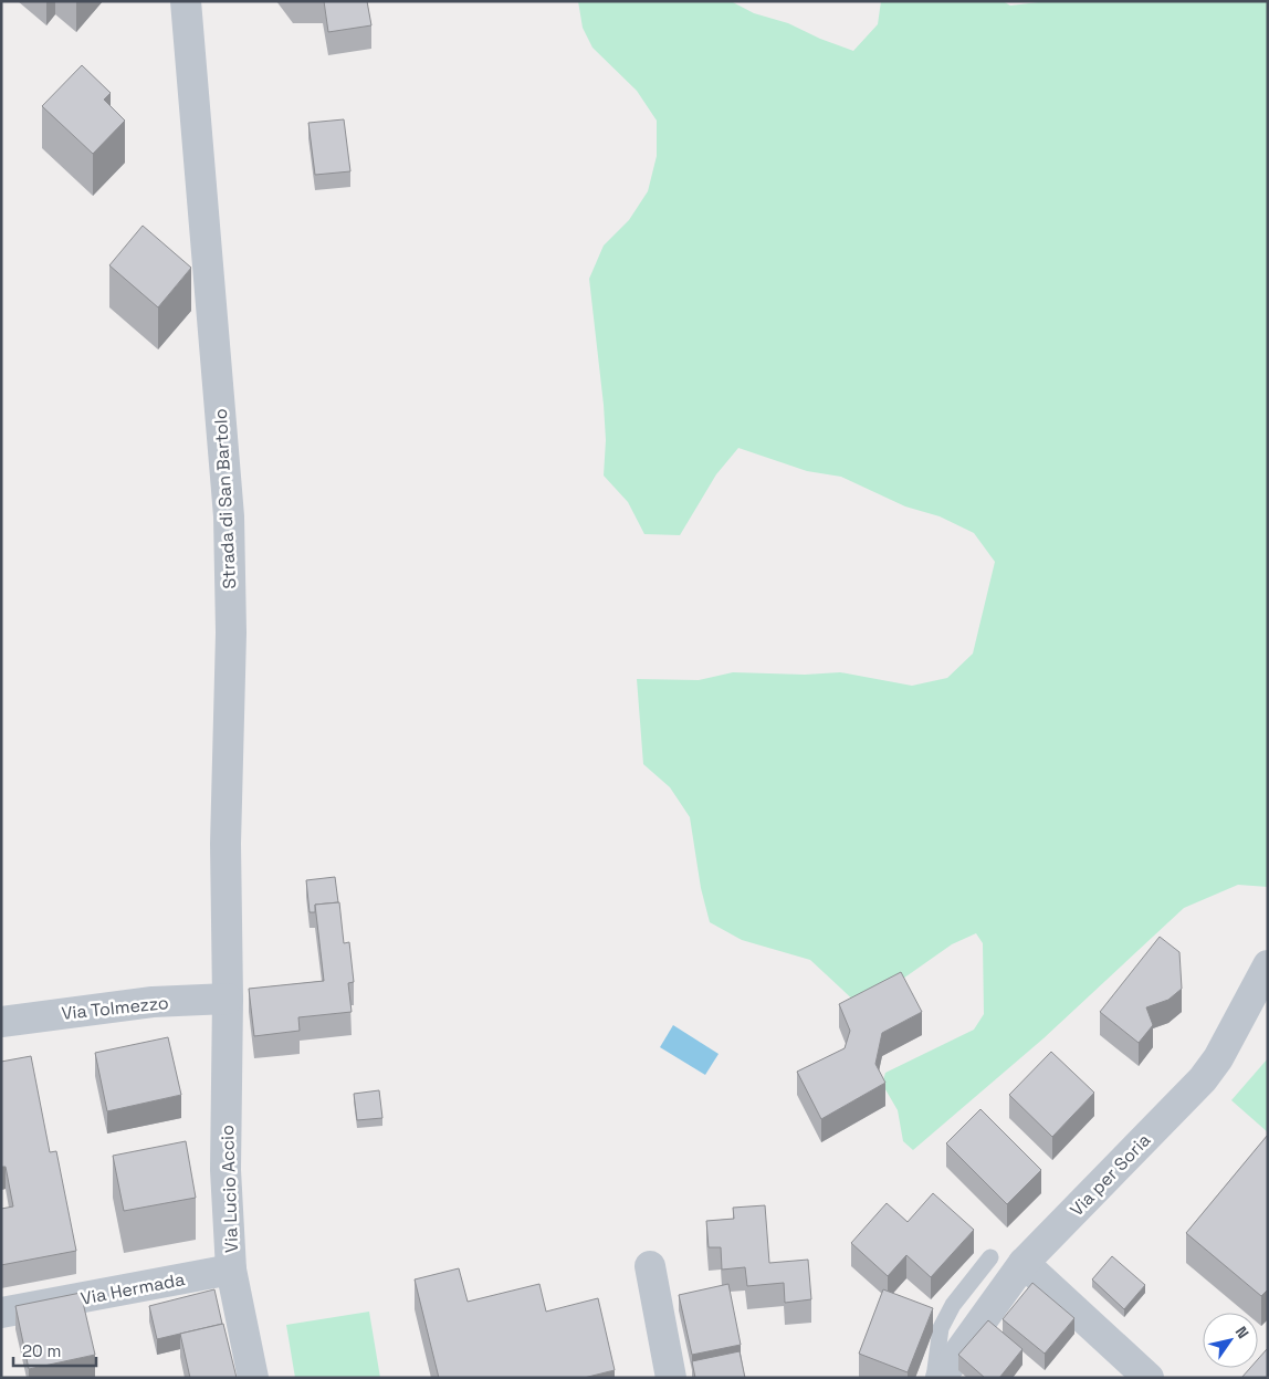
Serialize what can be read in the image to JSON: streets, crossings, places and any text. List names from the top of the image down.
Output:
{
  "streets": {
    "street": [
      "Strada di San Bartolo",
      "Via Tolmezzo",
      "Via per Soria",
      "Via Lucio Accio",
      "Via Hermada"
    ]
  },
  "crossings": [
    ["Strada di San Bartolo", "Via Tolmezzo"],
    ["Strada di San Bartolo", "Via Lucio Accio"],
    ["Via Tolmezzo", "Via Lucio Accio"],
    ["Via Lucio Accio", "Via Hermada"]
  ],
  "scale_bar": "20 m",
  "north": "top right"
}
